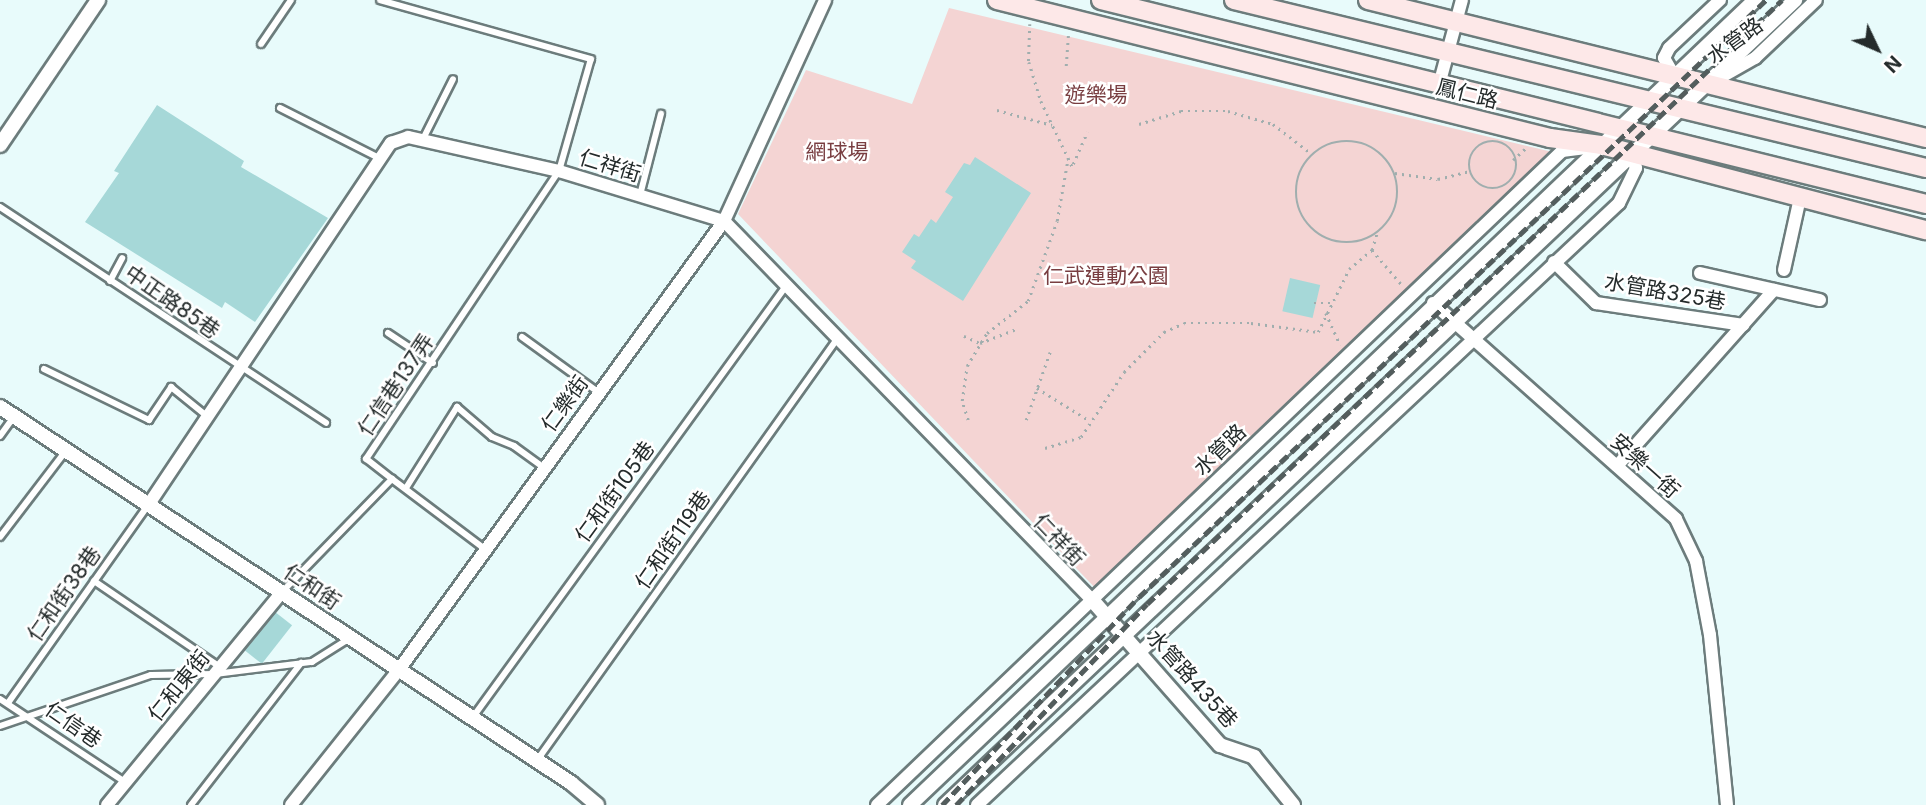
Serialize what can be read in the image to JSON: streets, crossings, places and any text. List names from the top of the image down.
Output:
{
  "streets": {
    "main road": ["鳳仁路"],
    "street": [
      "水管路",
      "仁祥街",
      "水管路325巷",
      "仁樂街",
      "安樂一街",
      "仁和街",
      "水管路435巷",
      "仁和東街"
    ],
    "lane": [
      "中正路85巷",
      "仁信巷137弄",
      "仁和街105巷",
      "仁和街119巷",
      "仁和街38巷",
      "仁信巷"
    ]
  },
  "crossings": [
    ["水管路", "鳳仁路"],
    ["水管路", "仁祥街"],
    ["水管路", "安樂一街"],
    ["水管路", "水管路435巷"],
    ["仁祥街", "中正路85巷"],
    ["仁祥街", "仁信巷137弄"],
    ["仁祥街", "仁樂街"],
    ["仁祥街", "仁和街105巷"],
    ["仁祥街", "仁和街119巷"],
    ["仁祥街", "仁和街"],
    ["仁祥街", "仁和街38巷"],
    ["仁祥街", "水管路435巷"],
    ["水管路325巷", "安樂一街"],
    ["仁樂街", "仁和街"],
    ["仁和街105巷", "仁和街"],
    ["仁和街119巷", "仁和街"],
    ["仁和街", "仁和街38巷"],
    ["仁和街", "仁和東街"],
    ["仁和街38巷", "仁信巷"],
    ["仁和東街", "仁信巷"]
  ],
  "parks": ["遊樂場", "網球場", "仁武運動公園"],
  "north": "bottom right"
}
